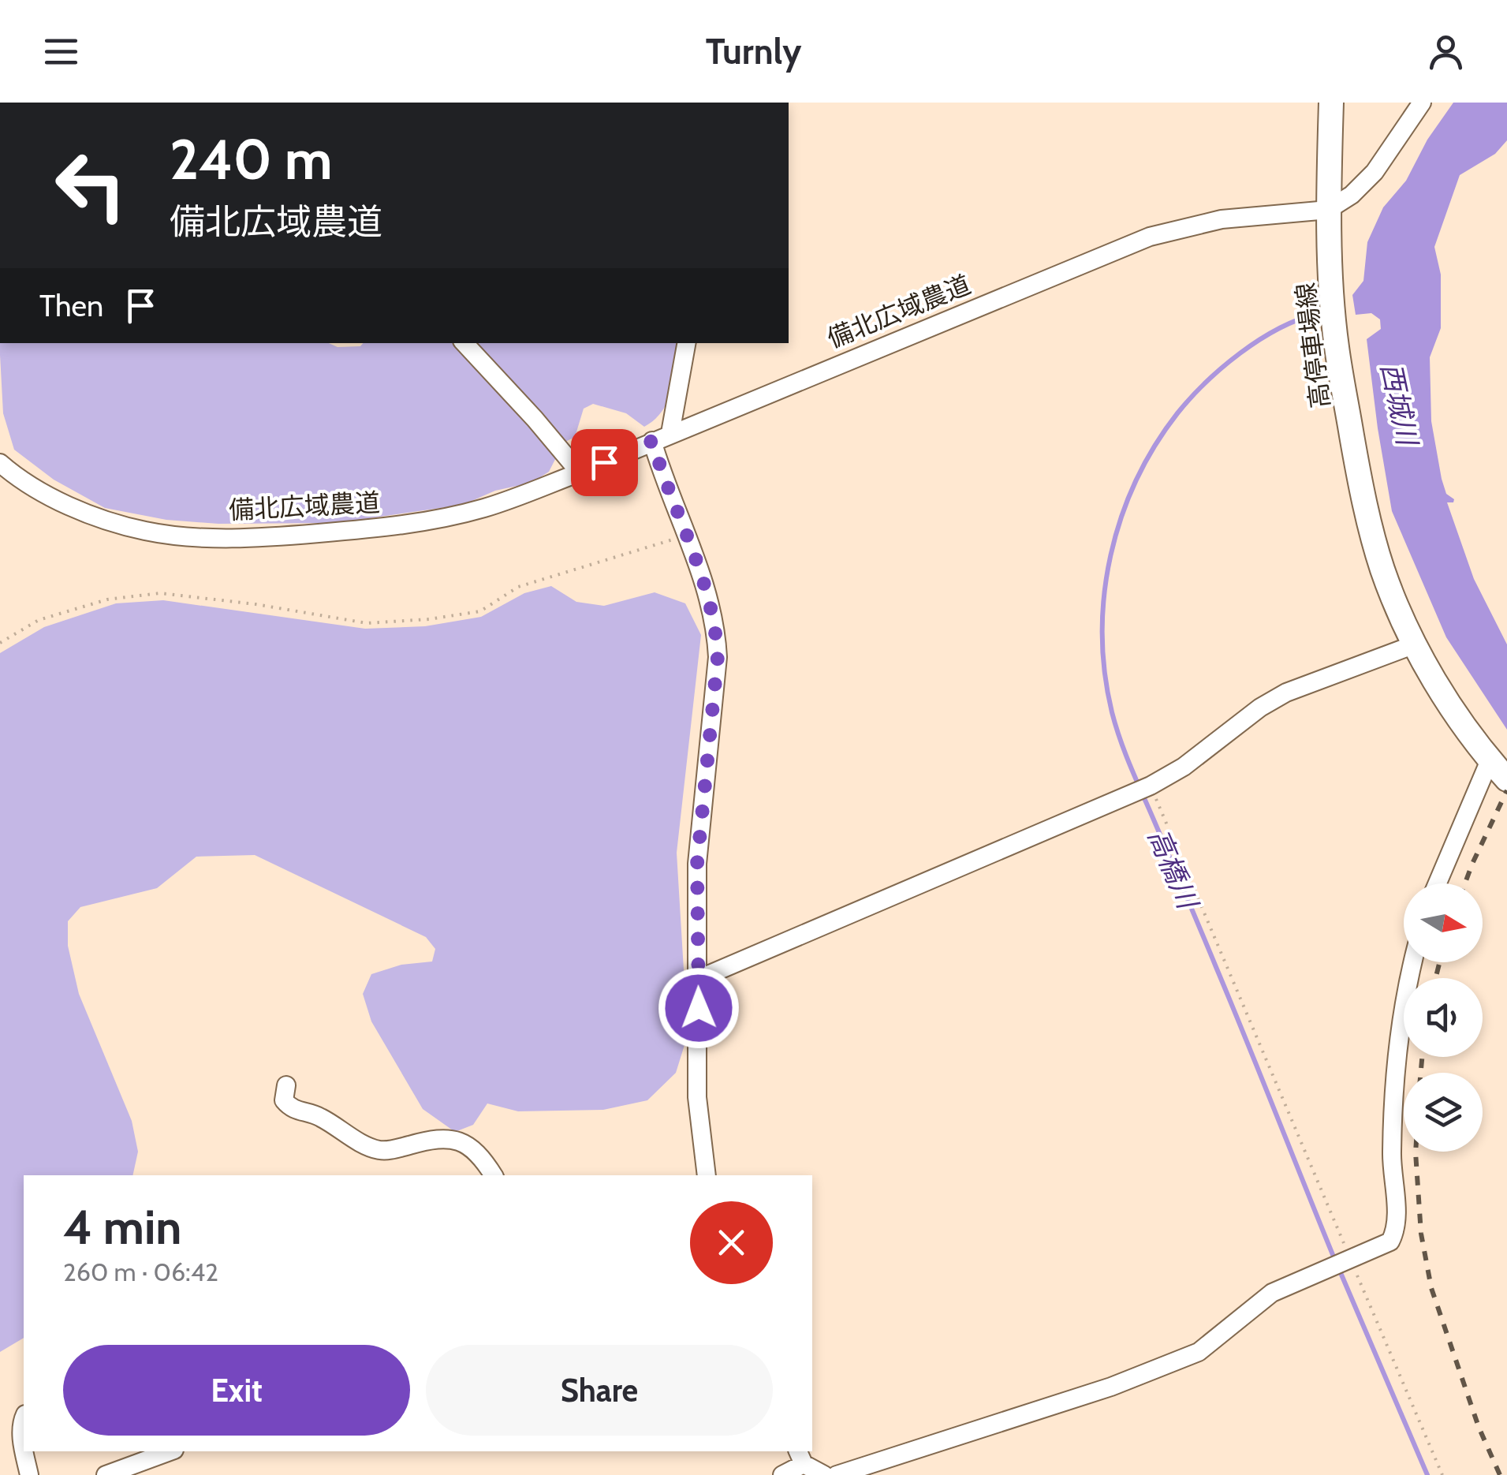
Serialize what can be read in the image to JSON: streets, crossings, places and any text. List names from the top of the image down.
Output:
{
  "streets": {
    "main road": ["高停車場線"],
    "street": ["備北広域農道"]
  },
  "crossings": [
    ["備北広域農道", "高停車場線"]
  ],
  "water": ["西城川", "高橋川"],
  "north": "right",
  "page": {
    "header": "Turnly",
    "turn": ["240 m", "備北広域農道"],
    "then": "Then",
    "heading": ["4 min", "260 m · 06:42"],
    "buttons": ["Exit", "Share"]
  }
}
